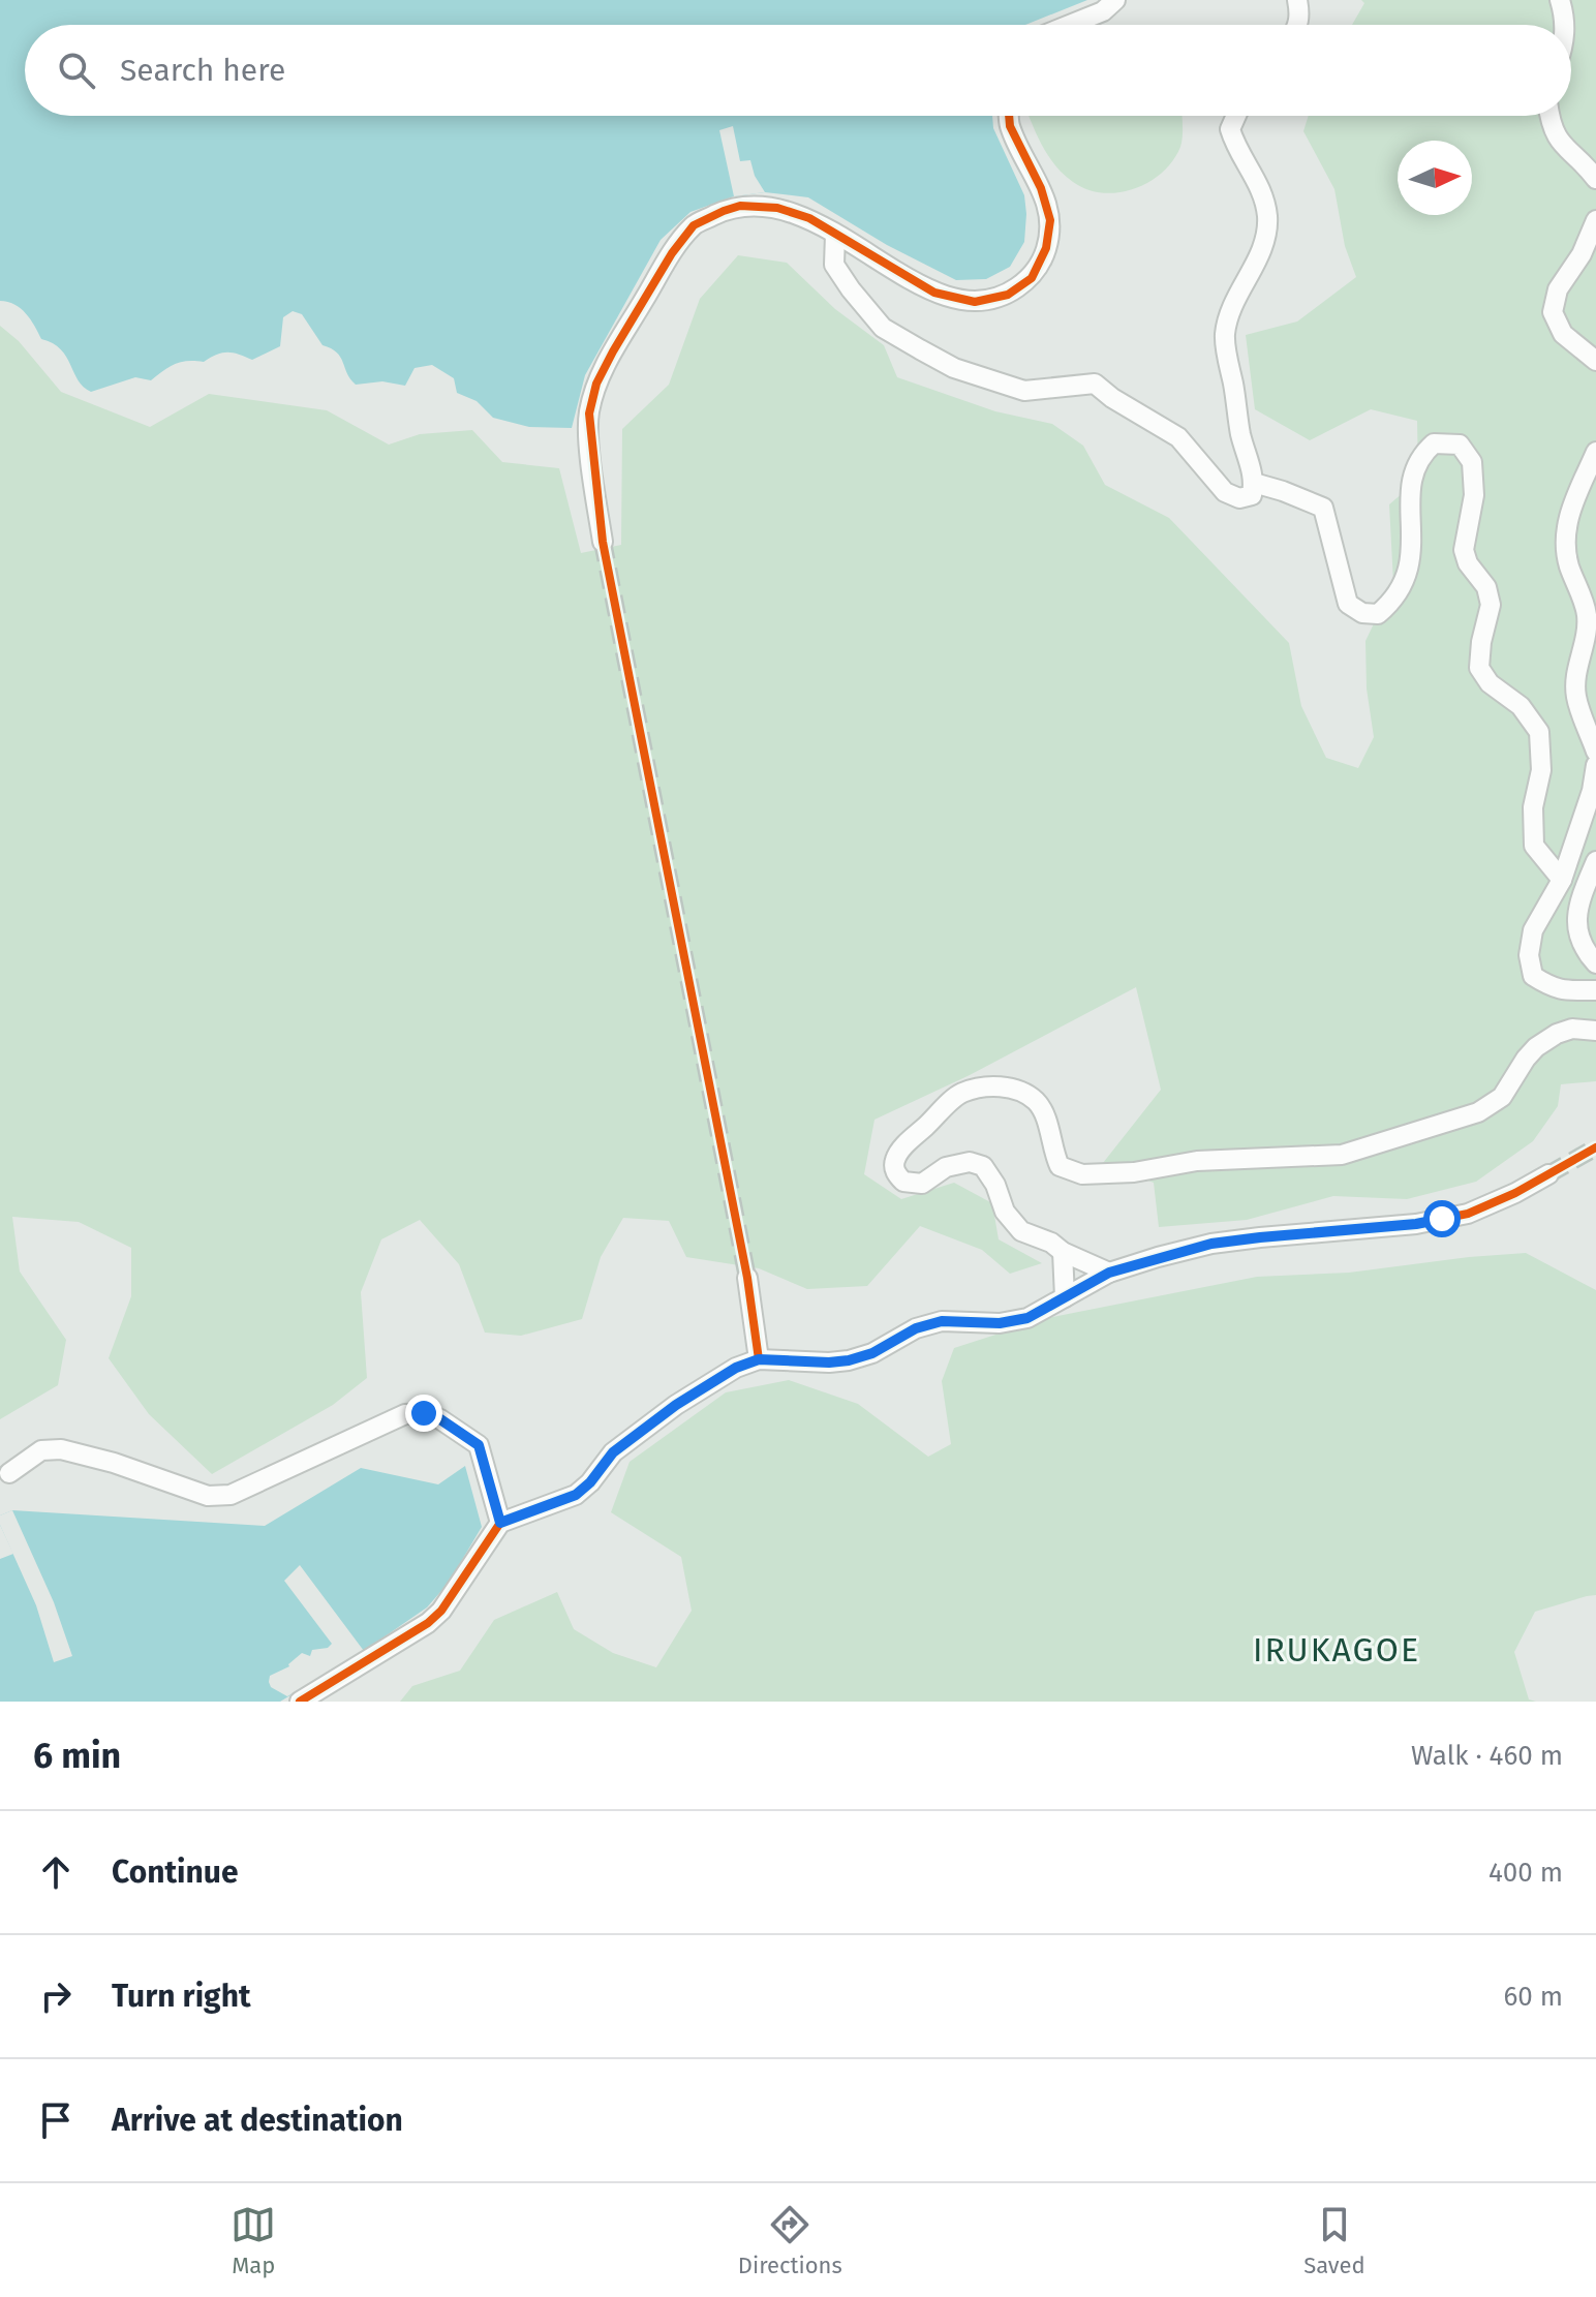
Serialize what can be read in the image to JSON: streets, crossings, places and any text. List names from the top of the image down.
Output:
{
  "districts": ["IRUKAGOE"],
  "north": "right",
  "page": {
    "search": "Search here",
    "heading": ["6 min", "Walk · 460 m"],
    "list": [
      ["Continue", "400 m"],
      ["Turn right", "60 m"],
      "Arrive at destination"
    ],
    "nav": ["Map", "Directions", "Saved"]
  }
}
